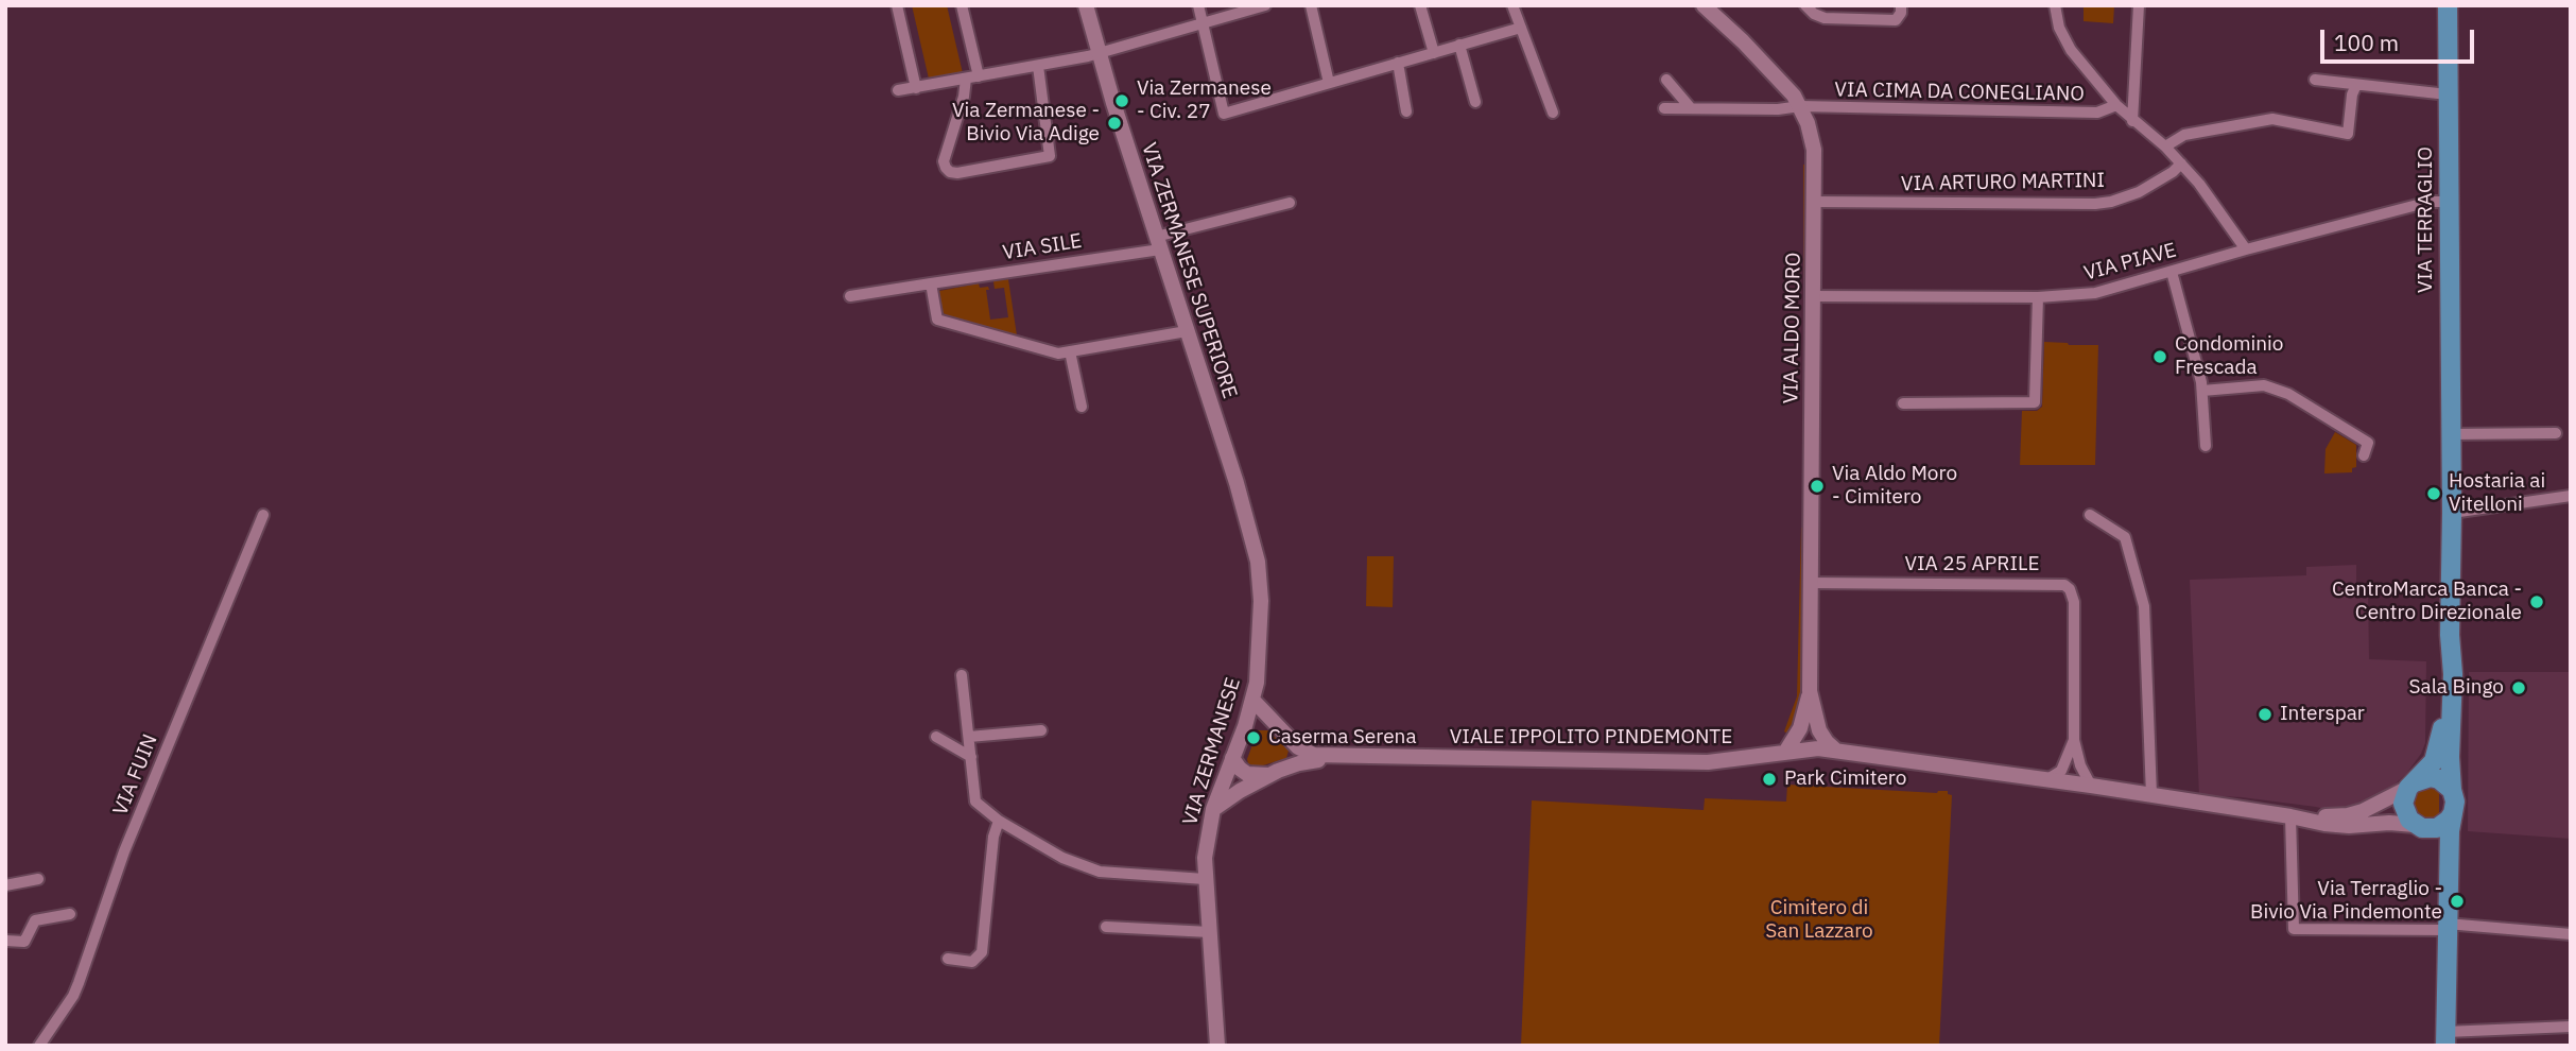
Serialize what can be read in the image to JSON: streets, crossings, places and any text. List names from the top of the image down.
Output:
{
  "streets": {
    "main road": ["VIA TERRAGLIO"],
    "street": [
      "VIA CIMA DA CONEGLIANO",
      "VIA ARTURO MARTINI",
      "VIA SILE",
      "VIA PIAVE",
      "VIA ZERMANESE SUPERIORE",
      "VIA ALDO MORO",
      "VIA 25 APRILE",
      "VIALE IPPOLITO PINDEMONTE",
      "VIA ZERMANESE",
      "VIA FUIN"
    ]
  },
  "crossings": [
    ["VIA CIMA DA CONEGLIANO", "VIA ALDO MORO"],
    ["VIA ARTURO MARTINI", "VIA ALDO MORO"],
    ["VIA TERRAGLIO", "VIA PIAVE"],
    ["VIA TERRAGLIO", "VIALE IPPOLITO PINDEMONTE"],
    ["VIA SILE", "VIA ZERMANESE SUPERIORE"],
    ["VIA PIAVE", "VIA ALDO MORO"],
    ["VIA ZERMANESE SUPERIORE", "VIA ZERMANESE"],
    ["VIA ALDO MORO", "VIA 25 APRILE"],
    ["VIA 25 APRILE", "VIALE IPPOLITO PINDEMONTE"],
    ["VIALE IPPOLITO PINDEMONTE", "VIA ZERMANESE"]
  ],
  "parks": ["Cimitero di San Lazzaro"],
  "places": [
    "Via Zermanese - Civ. 27",
    "Via Zermanese - Bivio Via Adige",
    "Condominio Frescada",
    "Via Aldo Moro - Cimitero",
    "Hostaria ai Vitelloni",
    "CentroMarca Banca - Centro Direzionale",
    "Sala Bingo",
    "Interspar",
    "Caserma Serena",
    "Park Cimitero",
    "Via Terraglio - Bivio Via Pindemonte"
  ],
  "scale_bar": "100 m"
}
